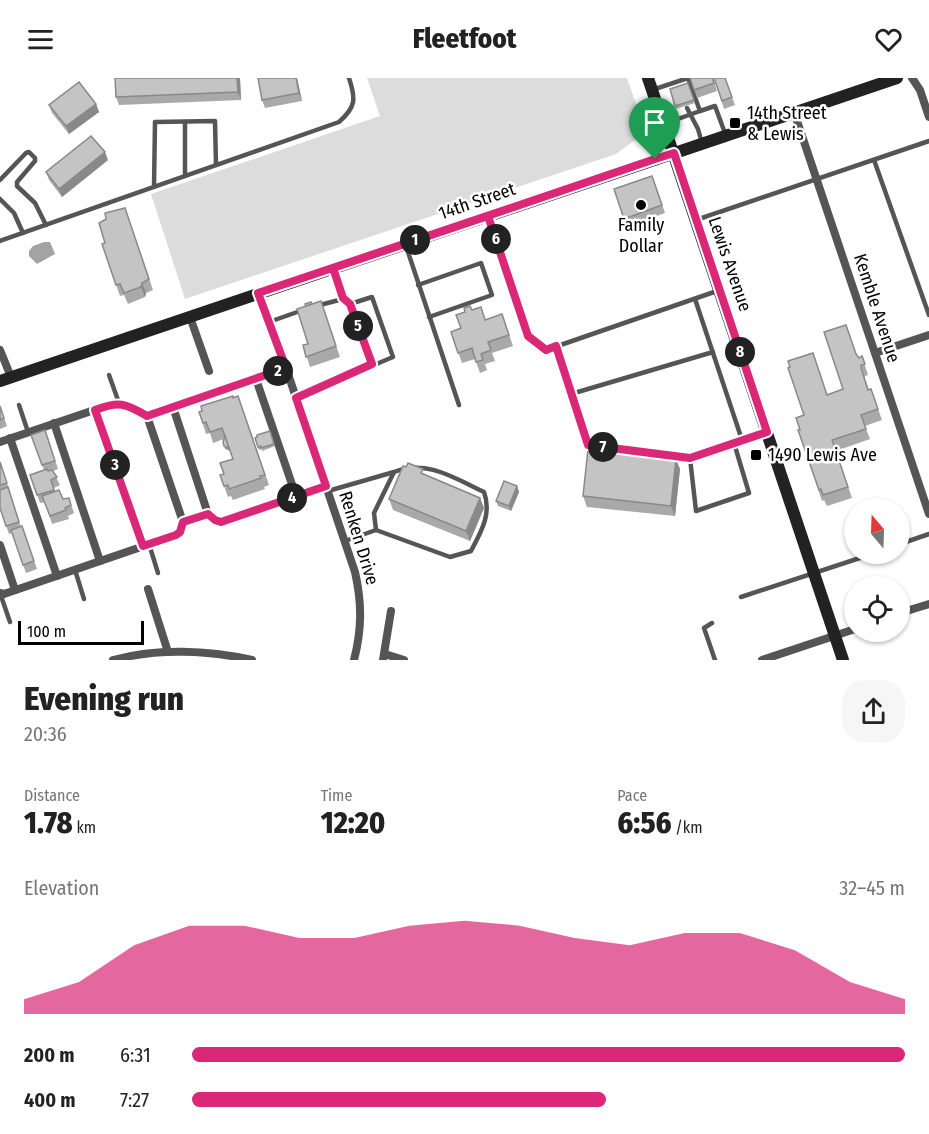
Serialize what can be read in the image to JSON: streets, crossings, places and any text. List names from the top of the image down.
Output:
{
  "streets": {
    "street": [
      "14th Street",
      "Lewis Avenue",
      "Kemble Avenue",
      "Renken Drive"
    ]
  },
  "crossings": [
    ["14th Street", "Lewis Avenue"],
    ["14th Street", "Kemble Avenue"],
    ["14th Street", "Renken Drive"]
  ],
  "places": {
    "transit": ["14th Street & Lewis", "1490 Lewis Ave"],
    "other": ["Family Dollar"]
  },
  "scale_bar": "100 m",
  "north": "top",
  "page": {
    "header": "Fleetfoot",
    "pins": [
      "6",
      "1",
      "5",
      "8",
      "2",
      "7",
      "3",
      "4"
    ],
    "scale": "100 m",
    "heading": ["Evening run", "20:36"],
    "stats": [
      ["Distance", "1.78 km"],
      ["Time", "12:20"],
      ["Pace", "6:56 /km"]
    ],
    "chart": ["Elevation", "32–45 m"],
    "list": [
      {
        "name": "200 m",
        "note": "6:31"
      },
      {
        "name": "400 m",
        "note": "7:27"
      }
    ]
  }
}
